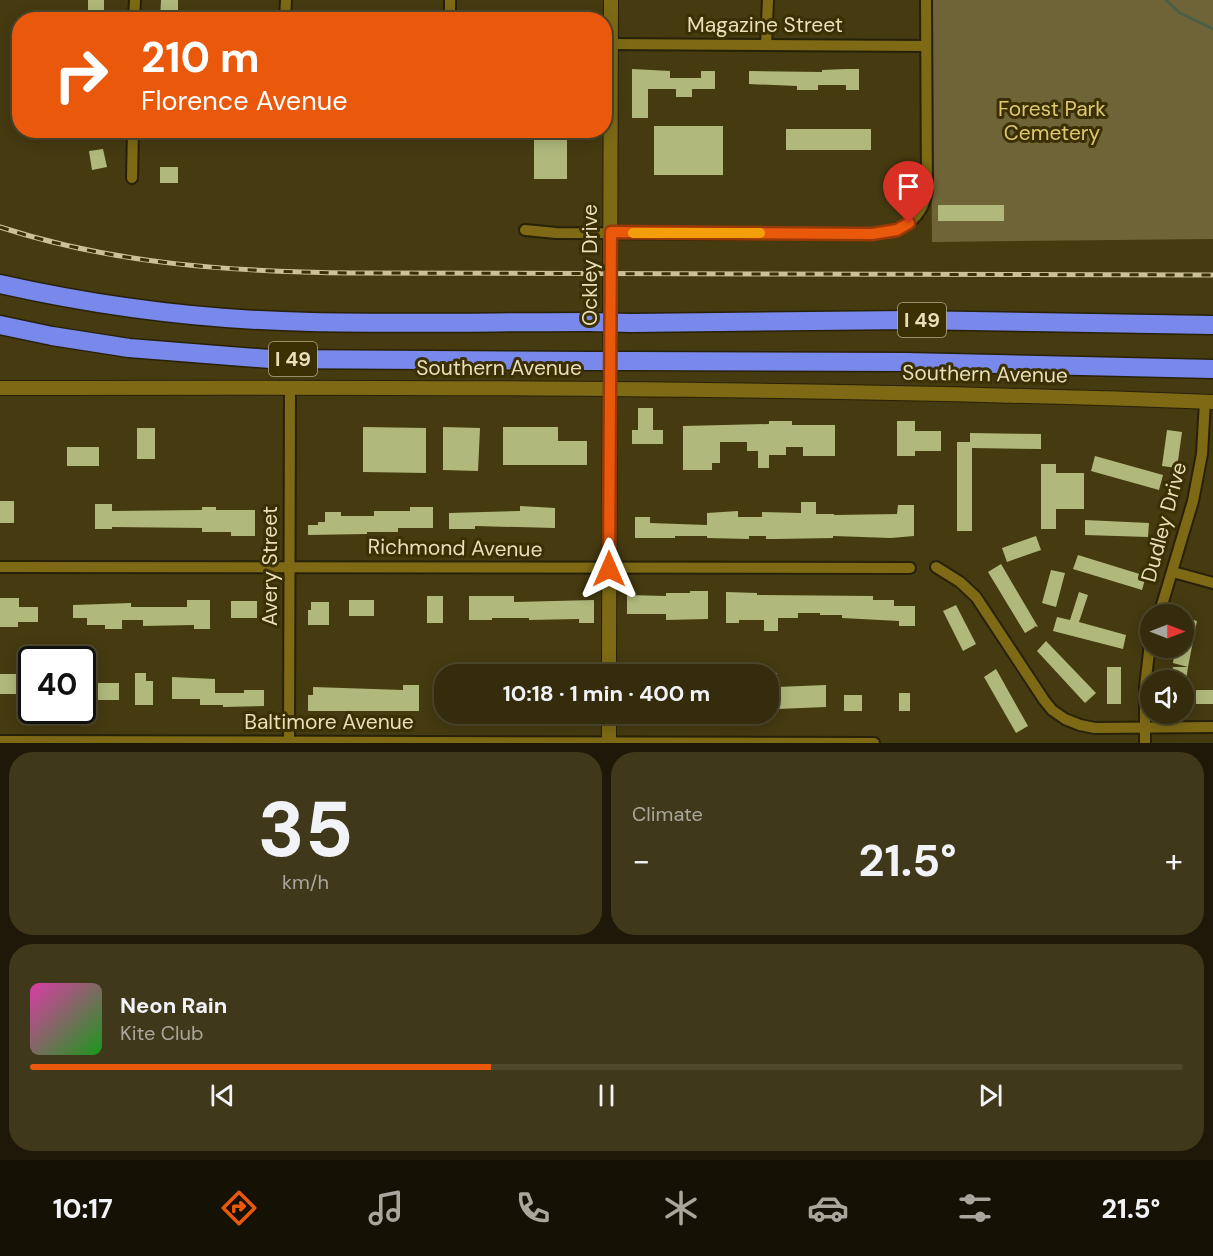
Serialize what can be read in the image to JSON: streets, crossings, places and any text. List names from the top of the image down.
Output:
{
  "streets": {
    "highway": ["I 49"],
    "street": [
      "Magazine Street",
      "Ockley Drive",
      "Southern Avenue",
      "Dudley Drive",
      "Richmond Avenue",
      "Avery Street",
      "Baltimore Avenue"
    ]
  },
  "crossings": [
    ["Ockley Drive", "Southern Avenue"],
    ["Ockley Drive", "Richmond Avenue"],
    ["Southern Avenue", "Dudley Drive"],
    ["Southern Avenue", "Avery Street"],
    ["Richmond Avenue", "Avery Street"],
    ["Avery Street", "Baltimore Avenue"]
  ],
  "parks": ["Forest Park Cemetery"],
  "north": "right",
  "page": {
    "turn": ["210 m", "Florence Avenue"],
    "limit": "40",
    "trip": "10:18 · 1 min · 400 m",
    "tile": [
      ["35", "km/h"],
      "Climate"
    ],
    "heat": ["−", "21.5°", "+"],
    "song": ["Neon Rain", "Kite Club"],
    "tabs": ["10:17", "21.5°"]
  }
}
